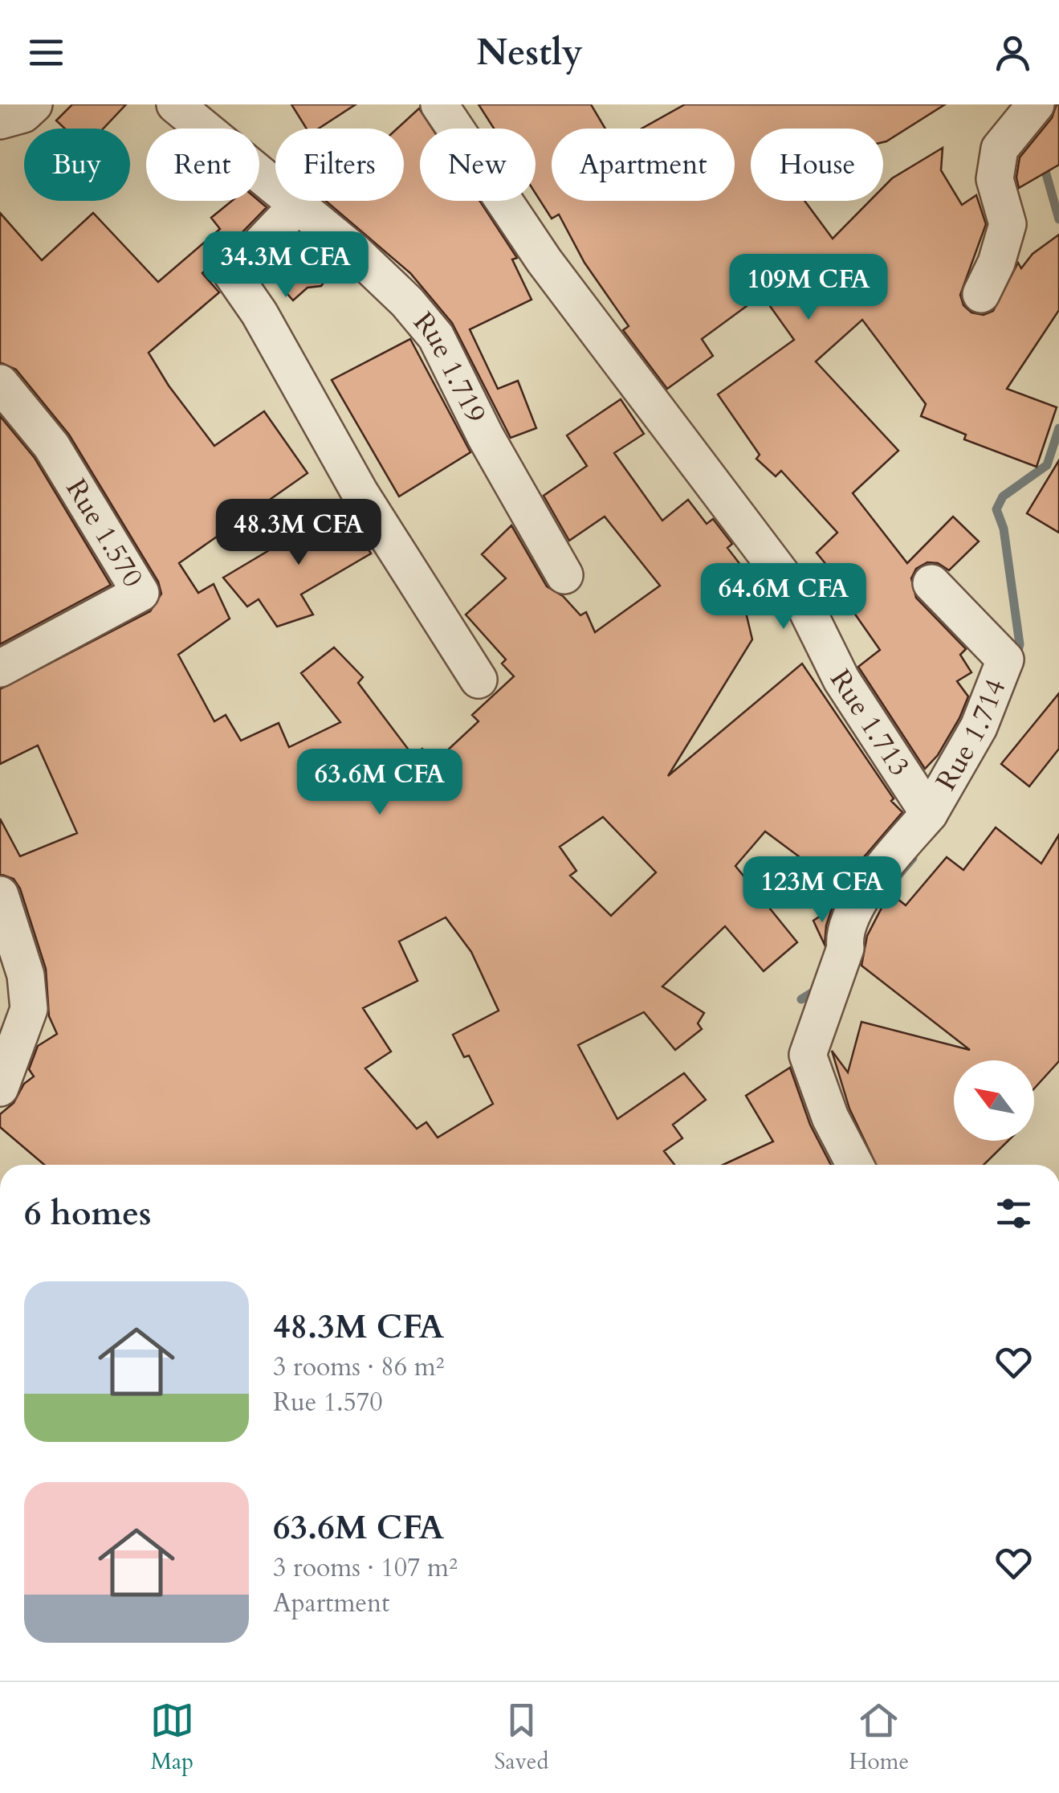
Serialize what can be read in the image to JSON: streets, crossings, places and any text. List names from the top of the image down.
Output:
{
  "streets": {
    "street": [
      "Rue 1.719",
      "Rue 1.570",
      "Rue 1.713",
      "Rue 1.714"
    ]
  },
  "crossings": [
    ["Rue 1.713", "Rue 1.714"]
  ],
  "north": "top left",
  "page": {
    "header": "Nestly",
    "chip": [
      "Buy",
      "Rent",
      "Filters",
      "New",
      "Apartment",
      "House"
    ],
    "price": [
      "34.3M CFA",
      "109M CFA",
      "48.3M CFA",
      "64.6M CFA",
      "63.6M CFA",
      "123M CFA"
    ],
    "heading": "6 homes",
    "list": [
      {
        "name": "48.3M CFA",
        "note": "3 rooms · 86 m² · Rue 1.570"
      },
      {
        "name": "63.6M CFA",
        "note": "3 rooms · 107 m² · Apartment"
      }
    ],
    "tabs": ["Map", "Saved", "Home"]
  }
}
